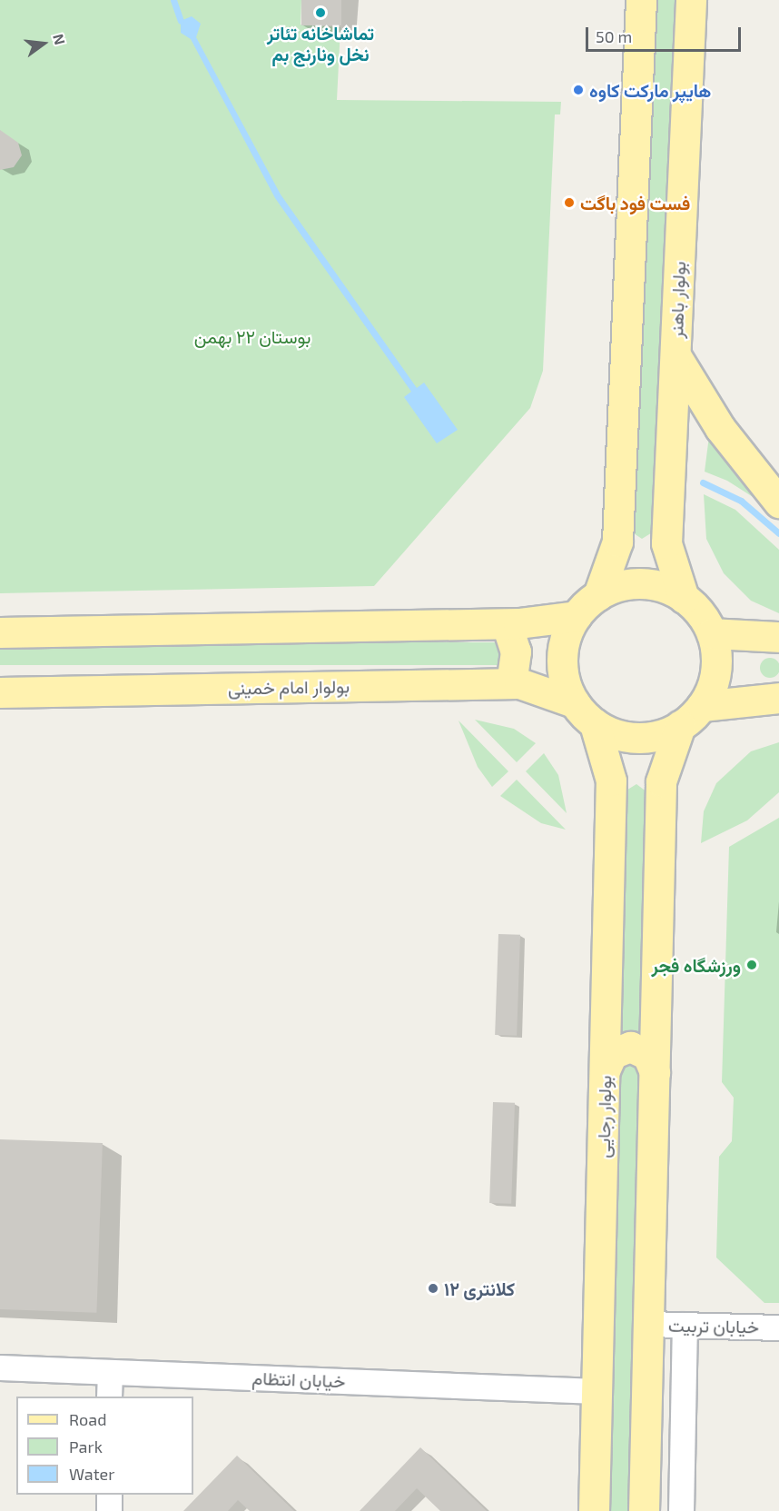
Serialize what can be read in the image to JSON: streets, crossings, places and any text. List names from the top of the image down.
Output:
{
  "streets": {
    "main road": ["بولوار باهنر", "بولوار امام خمینی", "بولوار رجایی"],
    "street": ["خیابان تربیت", "خیابان انتظام"]
  },
  "crossings": [
    ["بولوار باهنر", "بولوار امام خمینی"],
    ["بولوار باهنر", "بولوار رجایی"],
    ["بولوار امام خمینی", "بولوار رجایی"],
    ["بولوار رجایی", "خیابان انتظام"]
  ],
  "parks": ["بوستان ۲۲ بهمن"],
  "places": [
    "تماشاخانه تئاتر نخل ونارنج بم",
    "هایپر مارکت کاوه",
    "فست فود باگت",
    "ورزشگاه فجر",
    "کلانتری ۱۲"
  ],
  "legend": ["Road", "Park", "Water"],
  "scale_bar": "50 m",
  "north": "right"
}
